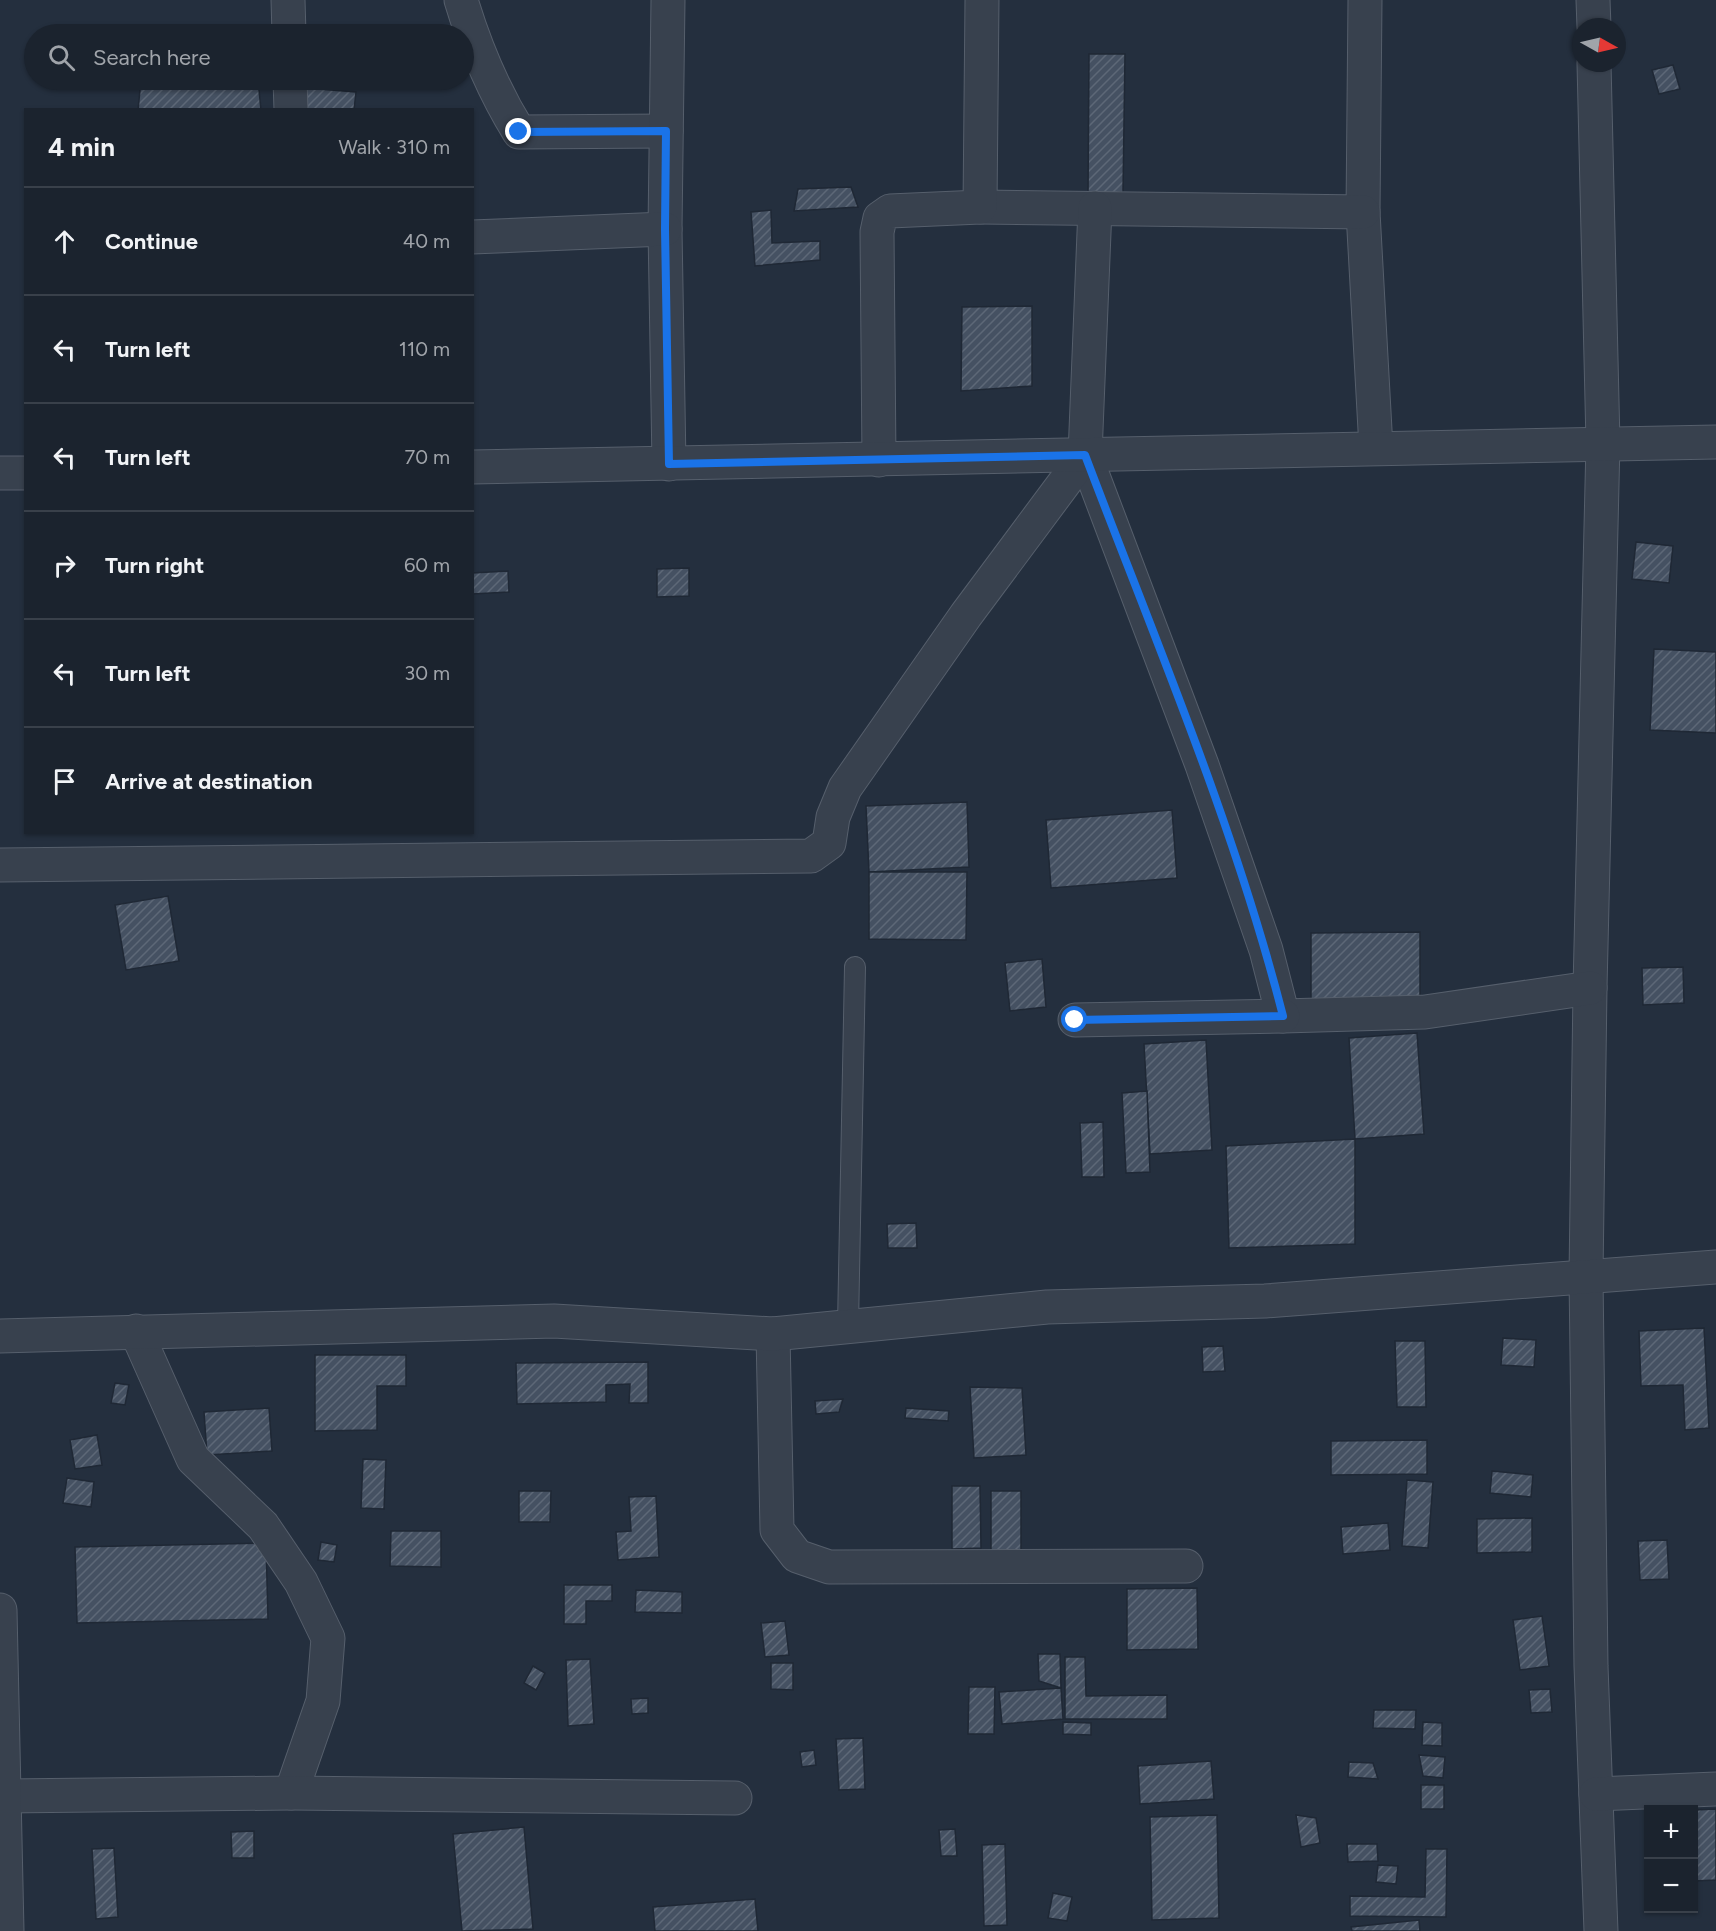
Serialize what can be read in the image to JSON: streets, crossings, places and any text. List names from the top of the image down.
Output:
{
  "north": "right",
  "page": {
    "search": "Search here",
    "heading": ["4 min", "Walk · 310 m"],
    "list": [
      ["Continue", "40 m"],
      ["Turn left", "110 m"],
      ["Turn left", "70 m"],
      ["Turn right", "60 m"],
      ["Turn left", "30 m"],
      "Arrive at destination"
    ],
    "map_buttons": ["+", "−"]
  }
}
